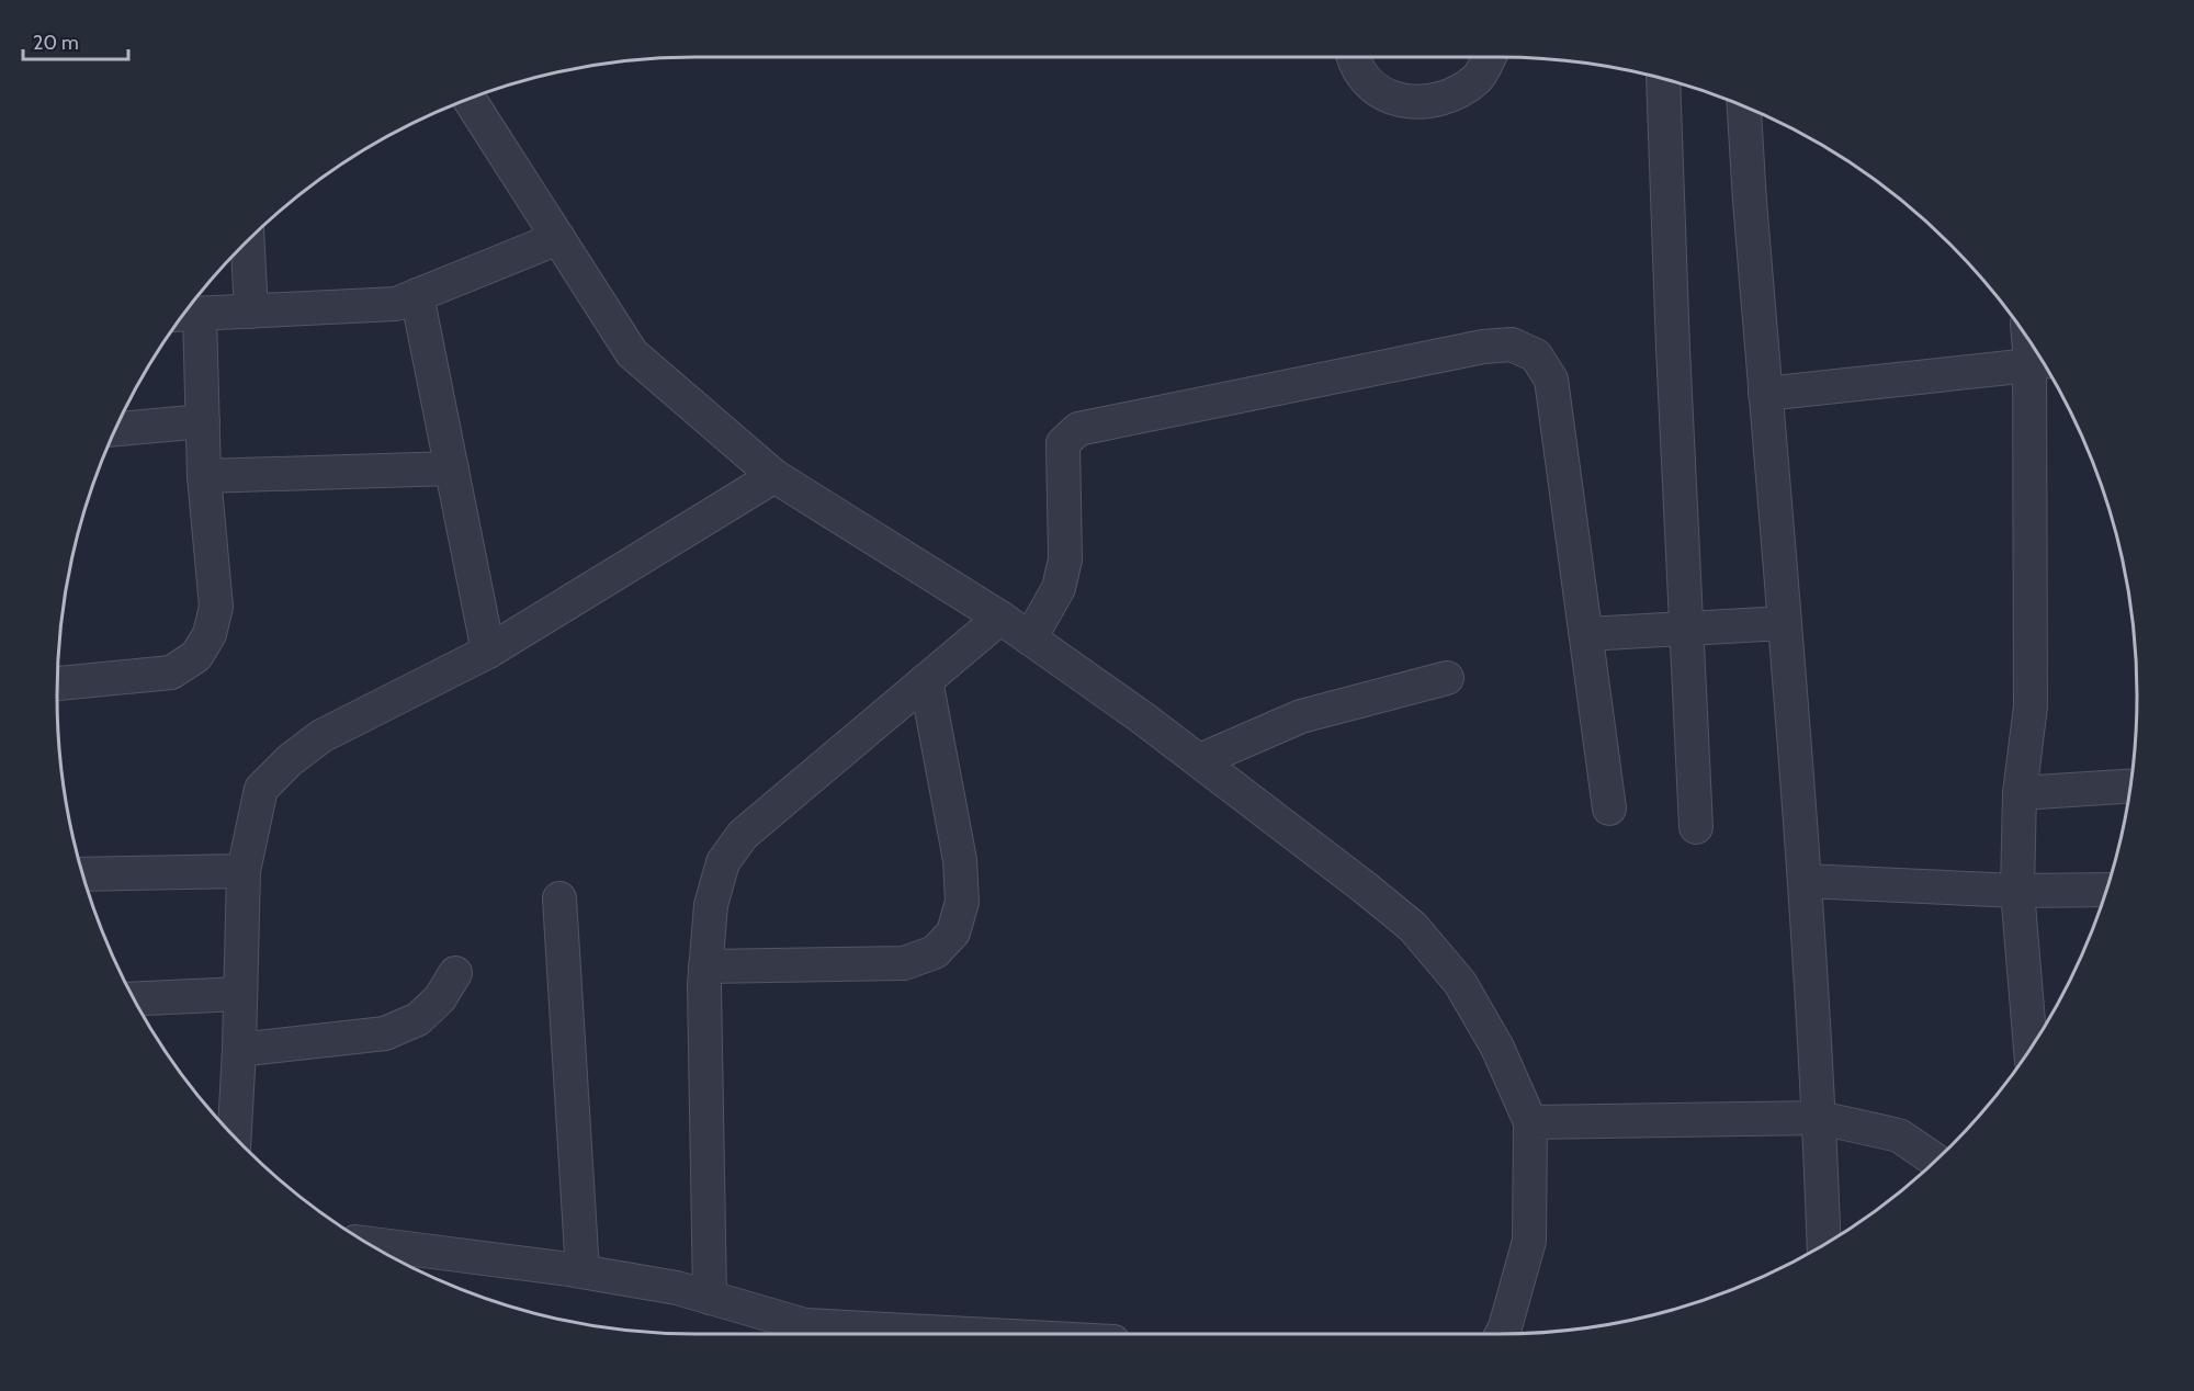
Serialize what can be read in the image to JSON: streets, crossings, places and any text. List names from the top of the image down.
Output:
{
  "scale_bar": "20 m"
}
